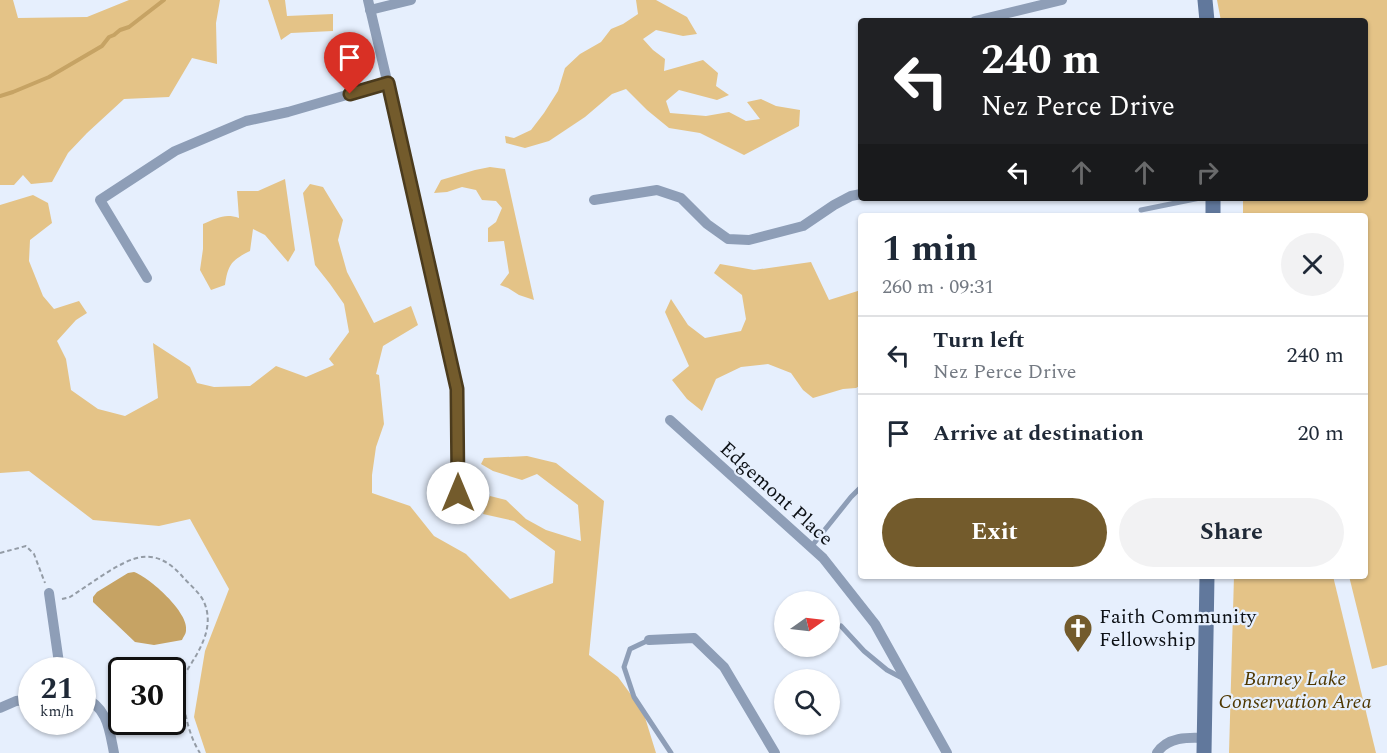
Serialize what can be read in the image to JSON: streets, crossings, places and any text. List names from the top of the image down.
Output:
{
  "streets": {
    "street": ["Edgemont Place"]
  },
  "parks": ["Barney Lake Conservation Area"],
  "places": {
    "church": ["Faith Community Fellowship"]
  },
  "north": "right",
  "page": {
    "turn": ["240 m", "Nez Perce Drive"],
    "heading": ["1 min", "260 m · 09:31"],
    "list": [
      {
        "name": "Turn left",
        "note": "Nez Perce Drive",
        "value": "240 m"
      },
      {
        "name": "Arrive at destination",
        "value": "20 m"
      }
    ],
    "buttons": ["Exit", "Share"],
    "speed": "21 km/h",
    "limit": "30"
  }
}
